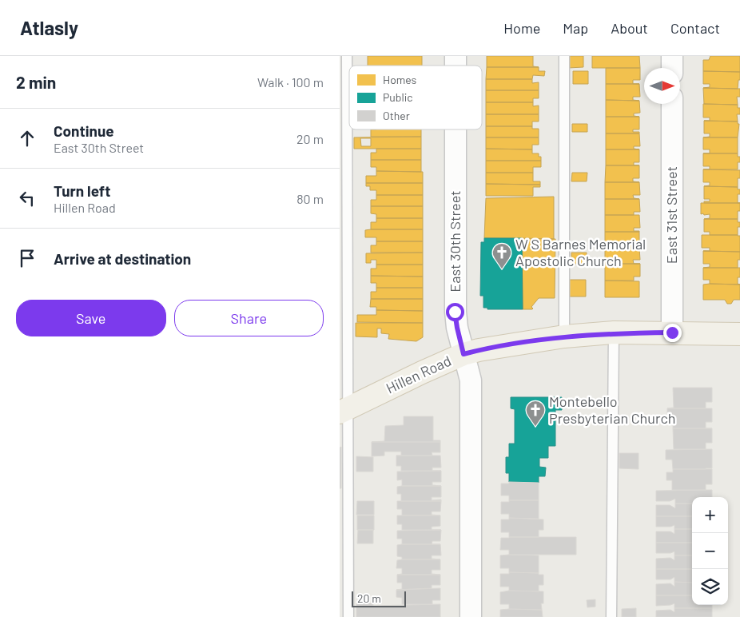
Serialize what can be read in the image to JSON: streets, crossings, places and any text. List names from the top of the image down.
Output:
{
  "streets": {
    "main road": ["Hillen Road"],
    "street": ["East 31st Street", "East 30th Street"]
  },
  "crossings": [
    ["East 31st Street", "Hillen Road"],
    ["East 30th Street", "Hillen Road"]
  ],
  "places": {
    "church": ["W S Barnes Memorial Apostolic Church", "Montebello Presbyterian Church"]
  },
  "legend": ["Homes", "Public", "Other"],
  "scale_bar": "20 m",
  "north": "right",
  "page": {
    "header": "Atlasly",
    "nav": [
      "Home",
      "Map",
      "About",
      "Contact"
    ],
    "heading": ["2 min", "Walk · 100 m"],
    "list": [
      ["Continue", "East 30th Street", "20 m"],
      ["Turn left", "Hillen Road", "80 m"],
      "Arrive at destination"
    ],
    "buttons": ["Save", "Share"],
    "map_buttons": ["+", "−"],
    "scale": "20 m"
  }
}
